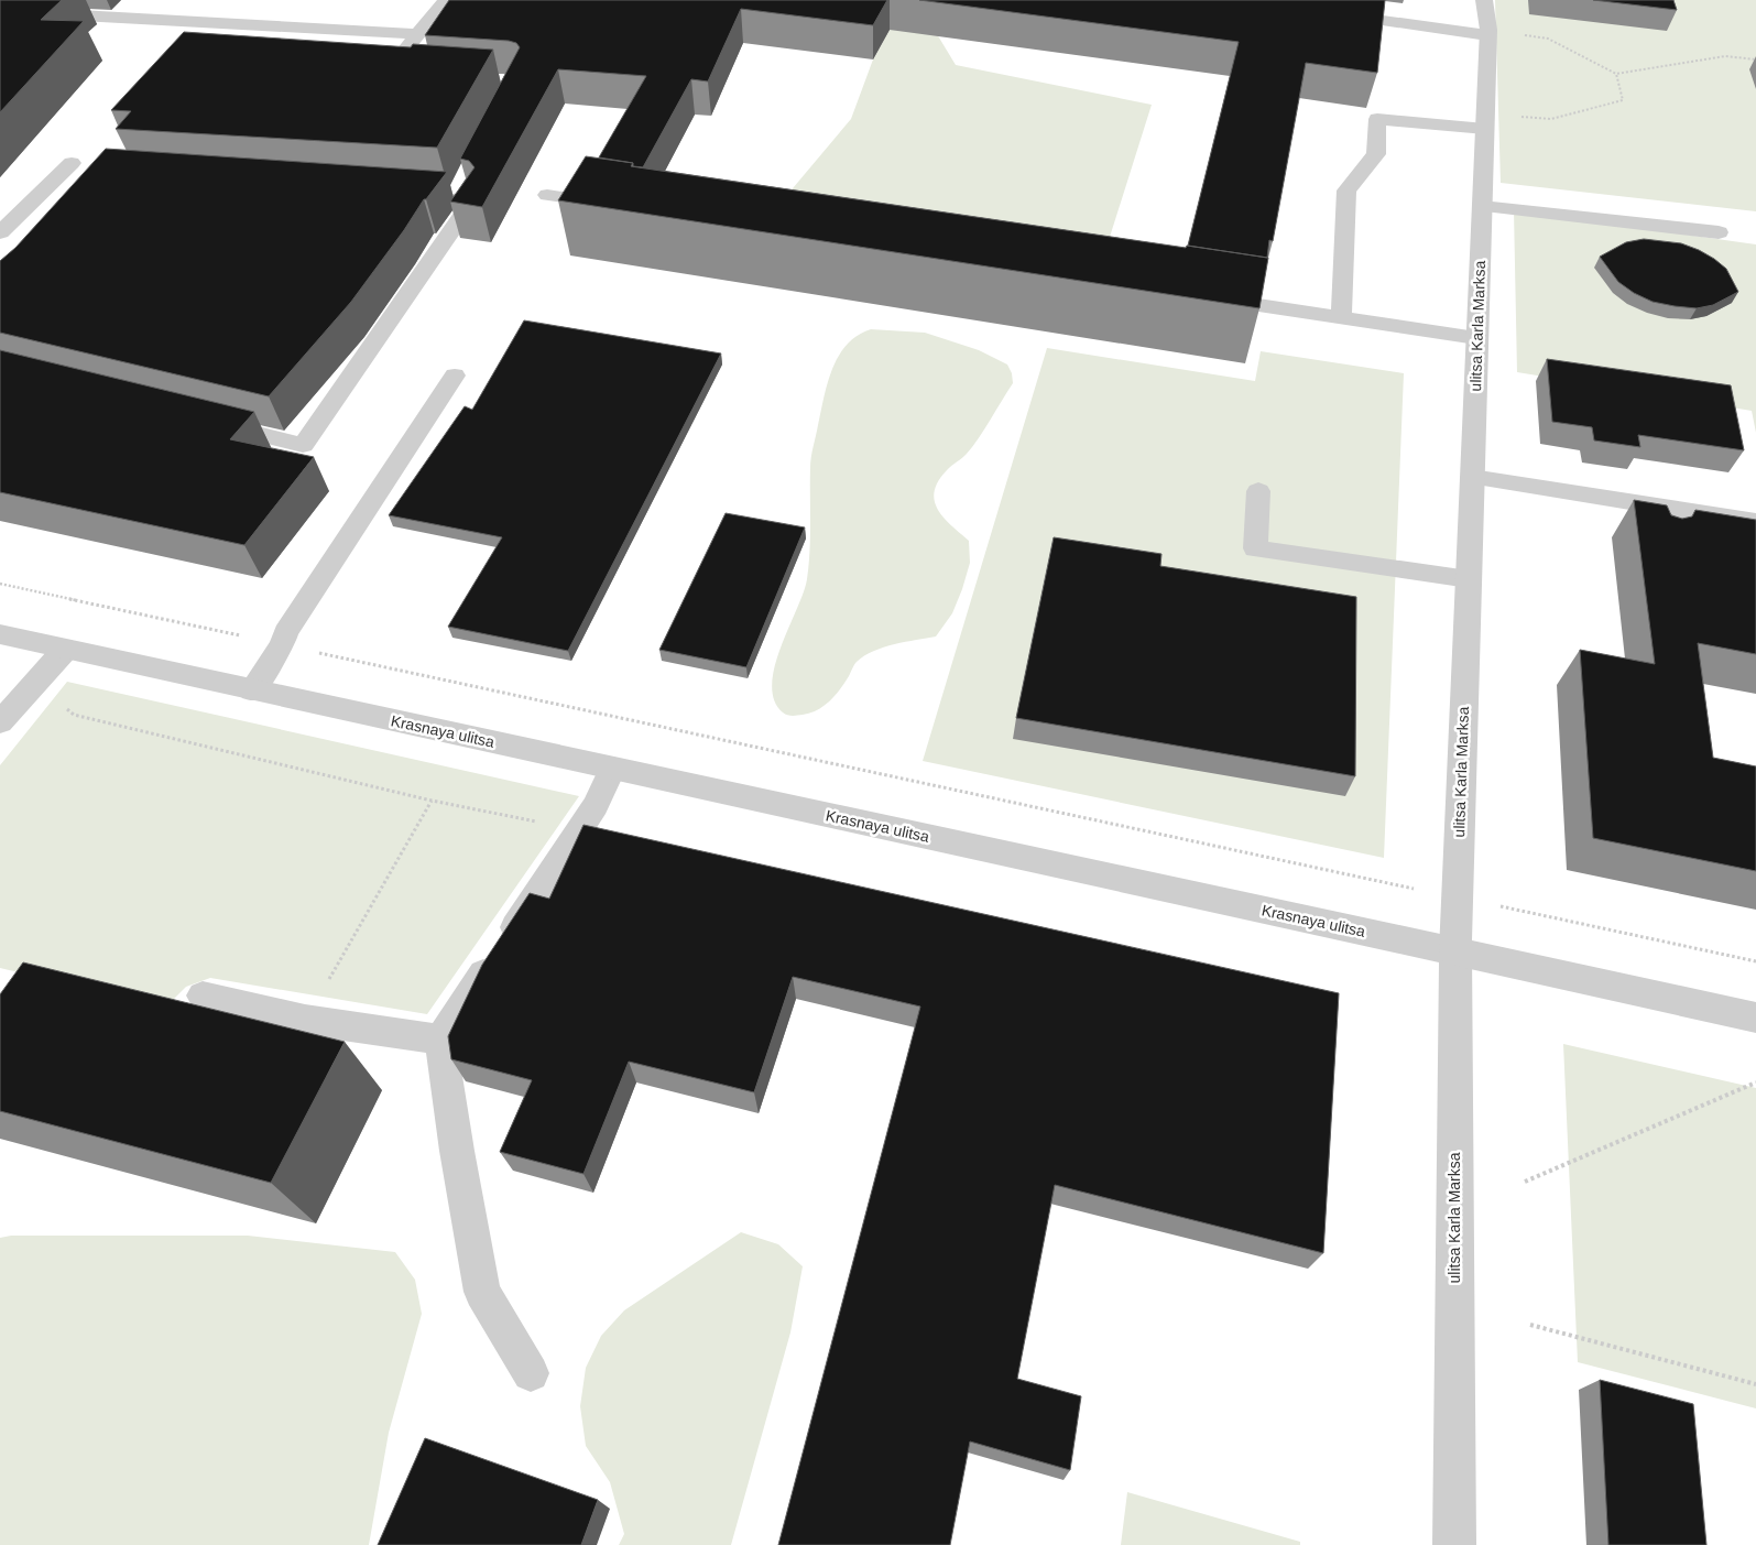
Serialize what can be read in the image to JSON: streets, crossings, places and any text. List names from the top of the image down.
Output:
{
  "streets": {
    "street": ["ulitsa Karla Marksa", "Krasnaya ulitsa"]
  },
  "crossings": [
    ["ulitsa Karla Marksa", "Krasnaya ulitsa"]
  ]
}
